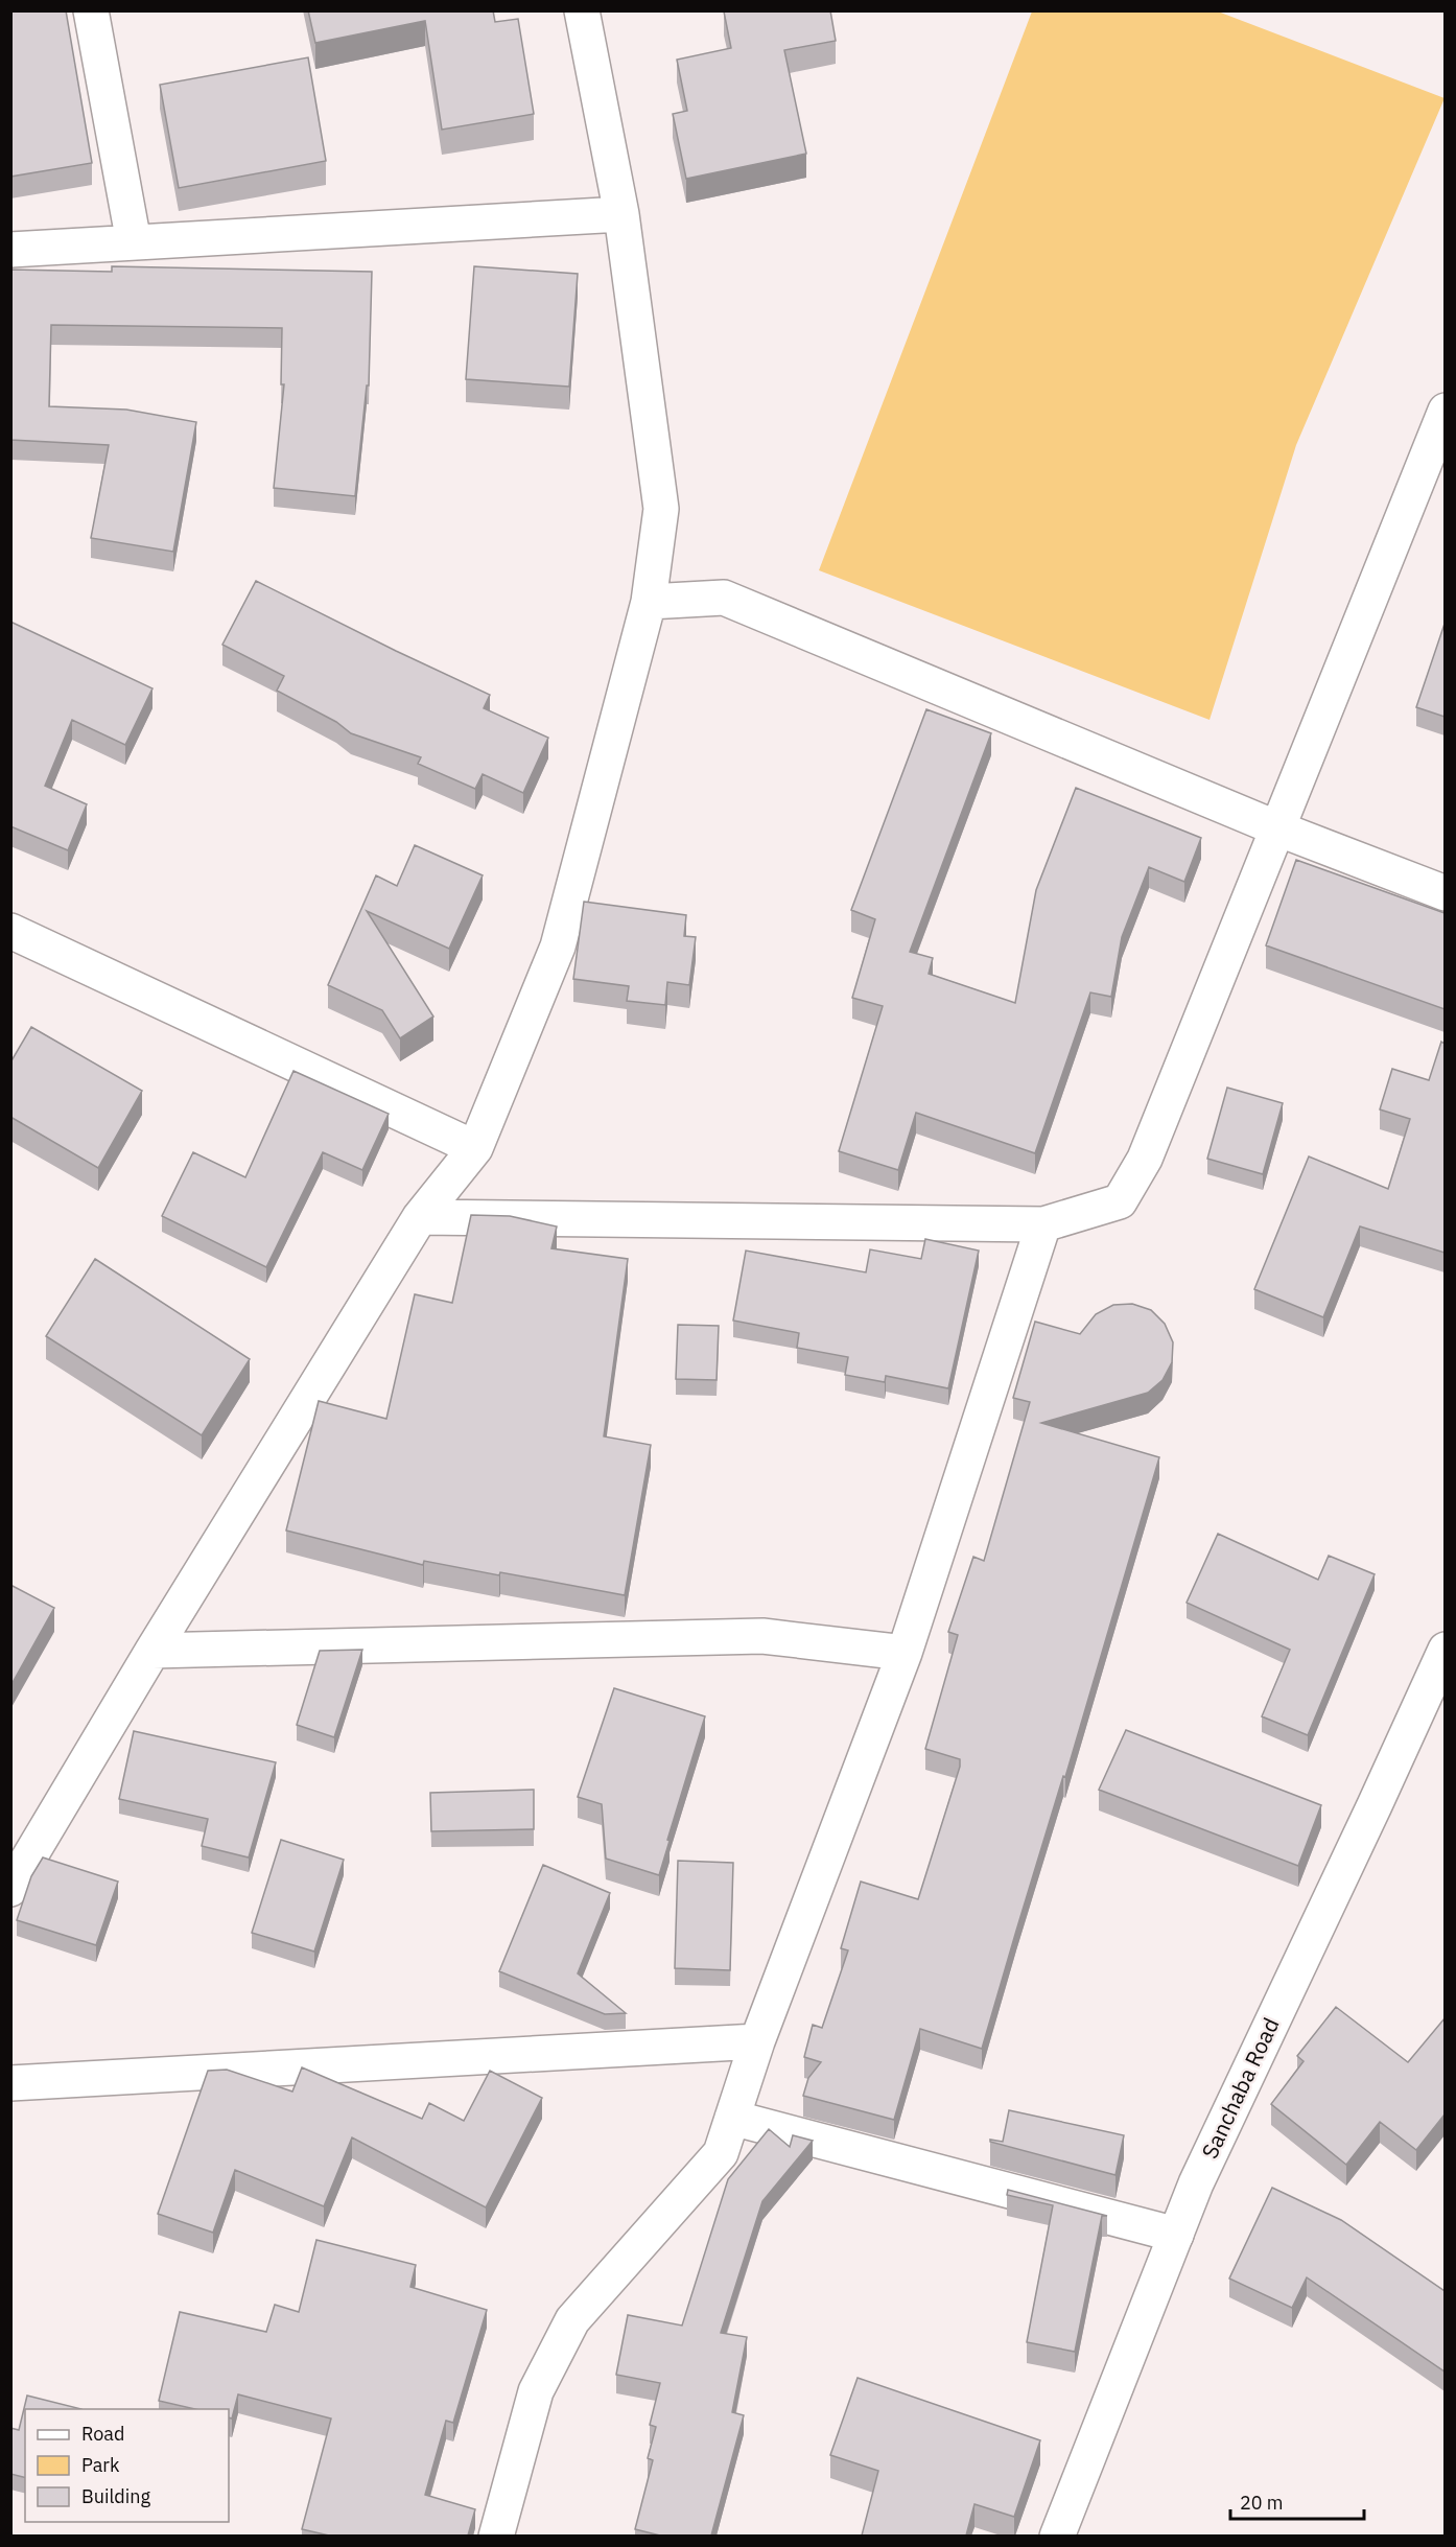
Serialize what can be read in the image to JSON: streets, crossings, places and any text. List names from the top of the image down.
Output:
{
  "streets": {
    "street": ["Sanchaba Road"]
  },
  "legend": ["Road", "Park", "Building"],
  "scale_bar": "20 m"
}
